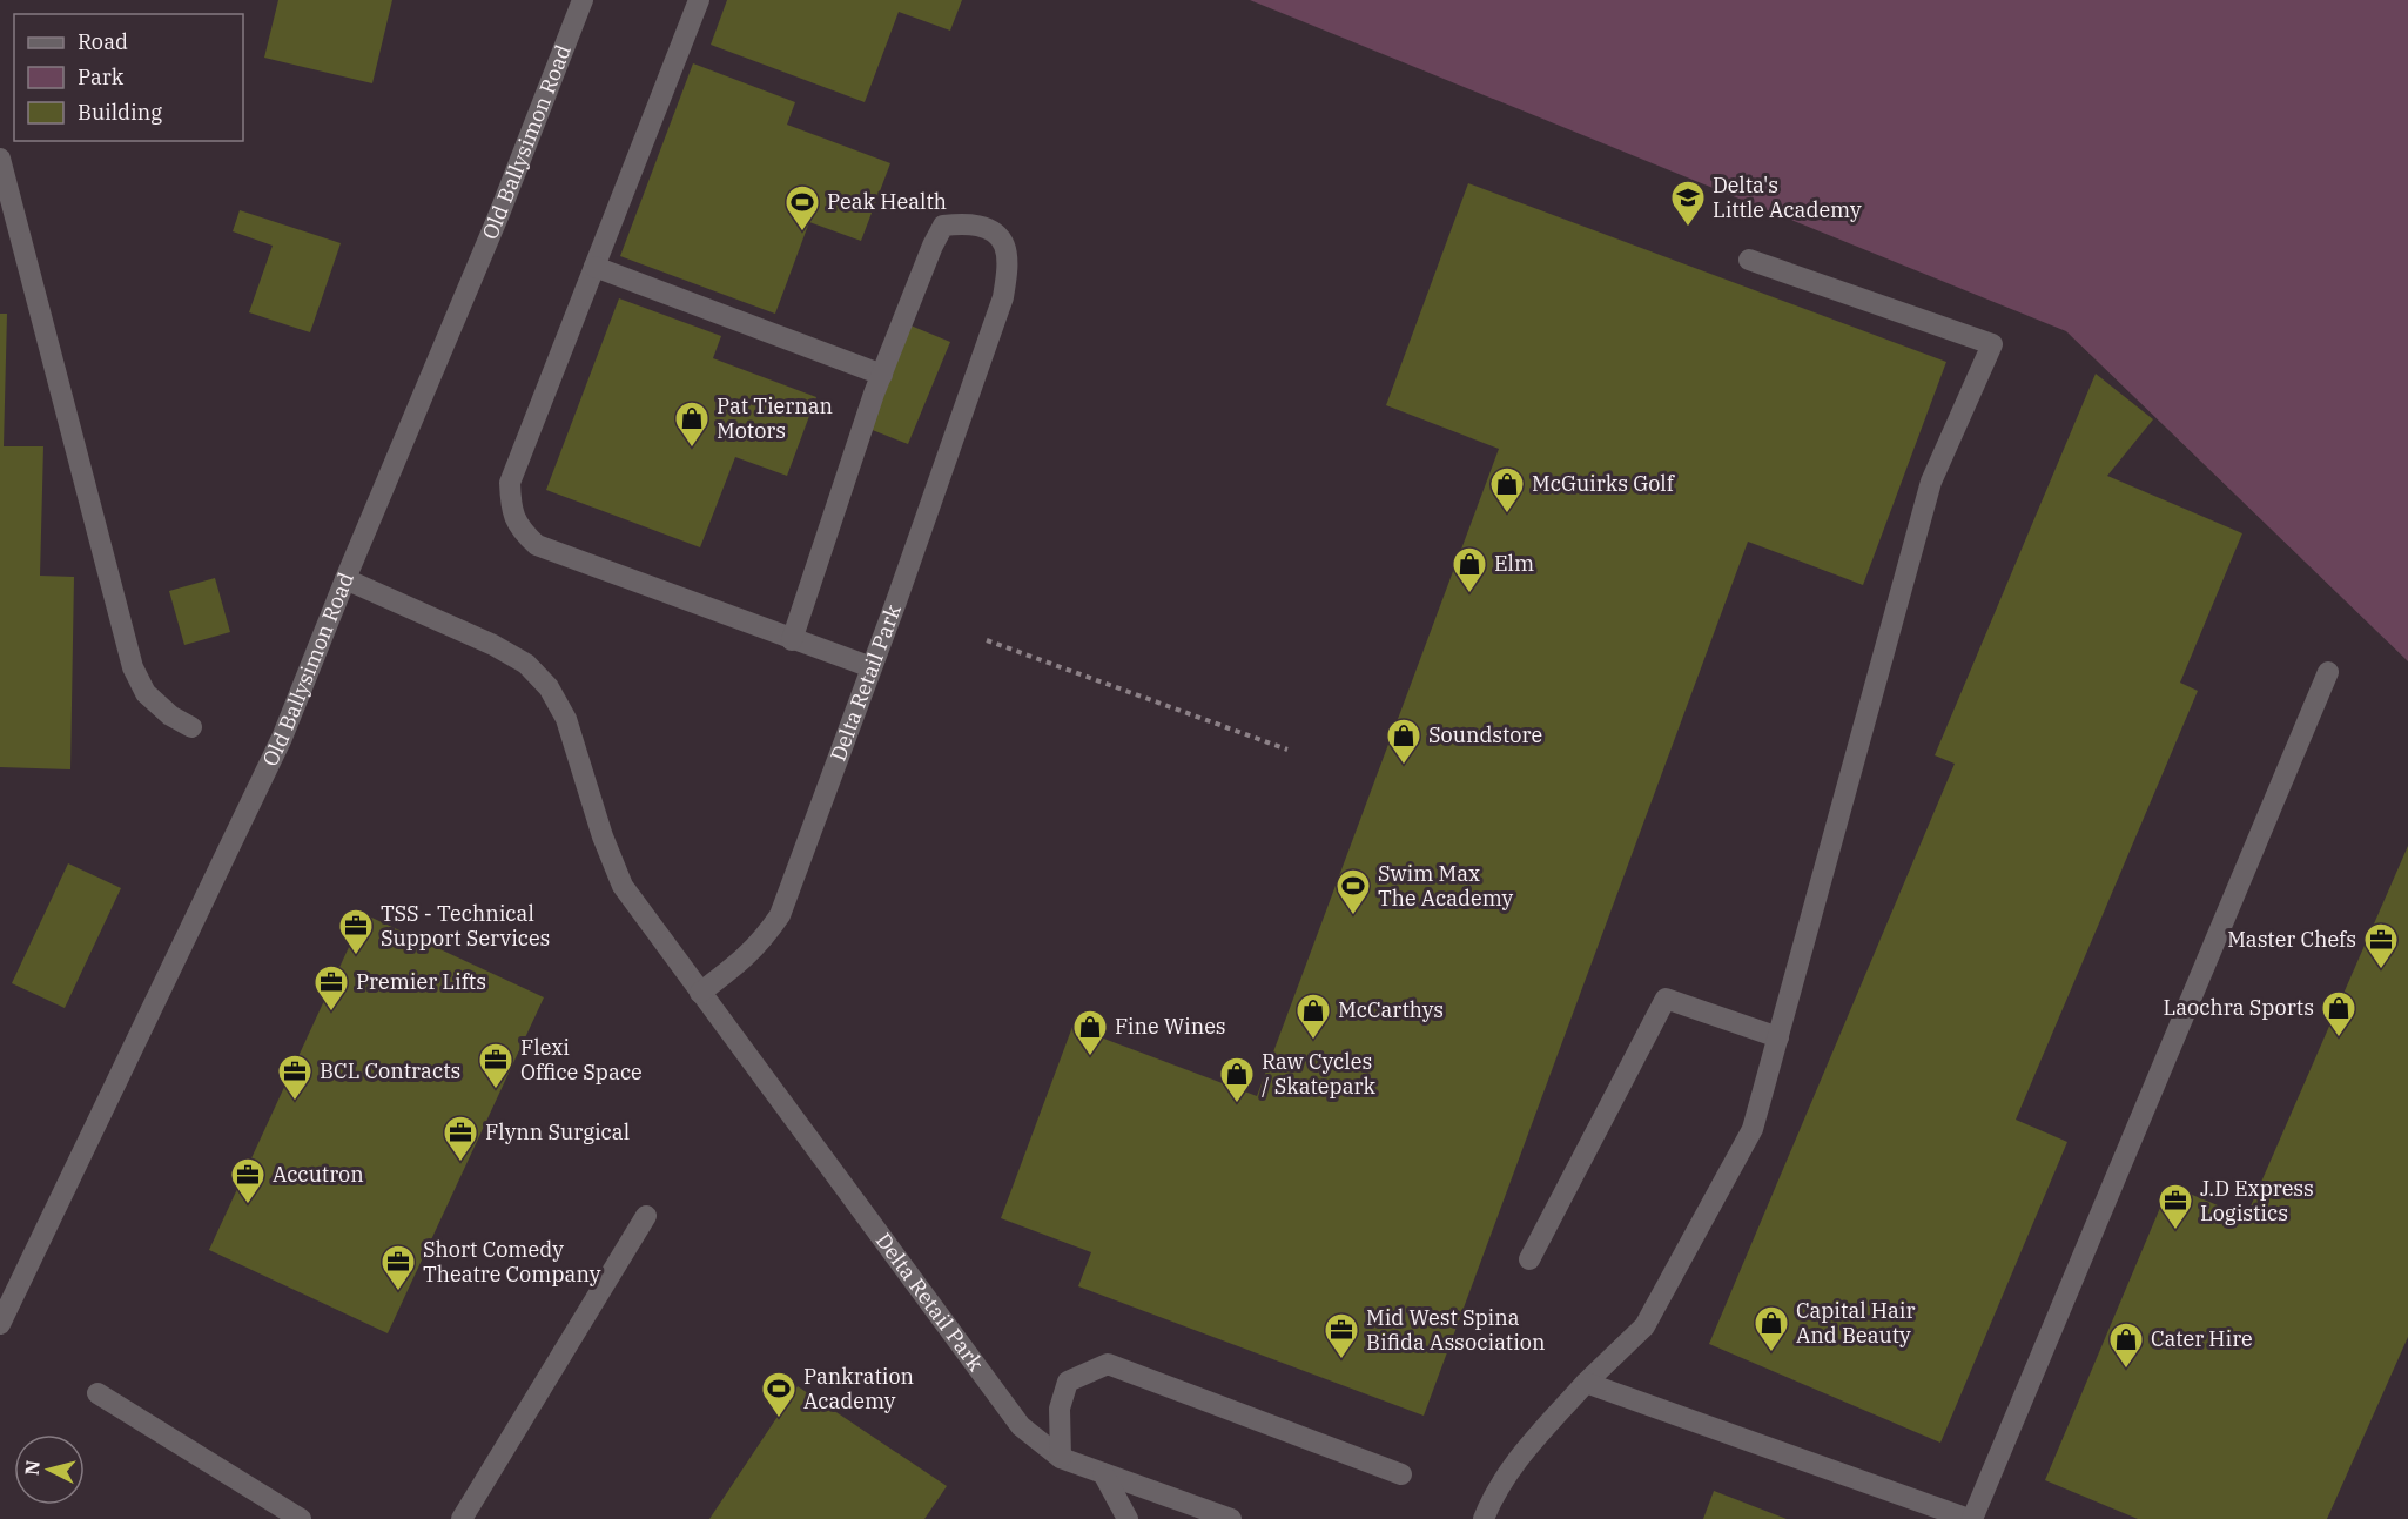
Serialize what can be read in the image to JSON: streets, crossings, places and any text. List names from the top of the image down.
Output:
{
  "streets": {
    "street": ["Old Ballysimon Road", "Delta Retail Park"]
  },
  "crossings": [
    ["Old Ballysimon Road", "Delta Retail Park"]
  ],
  "places": {
    "school or university": ["Delta's Little Academy"],
    "sports": ["Peak Health", "Swim Max The Academy", "Pankration Academy"],
    "shop": [
      "Pat Tiernan Motors",
      "McGuirks Golf",
      "Elm",
      "Soundstore",
      "Laochra Sports",
      "McCarthys",
      "Fine Wines",
      "Raw Cycles / Skatepark",
      "Capital Hair And Beauty",
      "Cater Hire"
    ],
    "office": [
      "TSS - Technical Support Services",
      "Master Chefs",
      "Premier Lifts",
      "Flexi Office Space",
      "BCL Contracts",
      "Flynn Surgical",
      "Accutron",
      "J.D Express Logistics",
      "Short Comedy Theatre Company",
      "Mid West Spina Bifida Association"
    ]
  },
  "legend": ["Road", "Park", "Building"],
  "north": "left"
}
